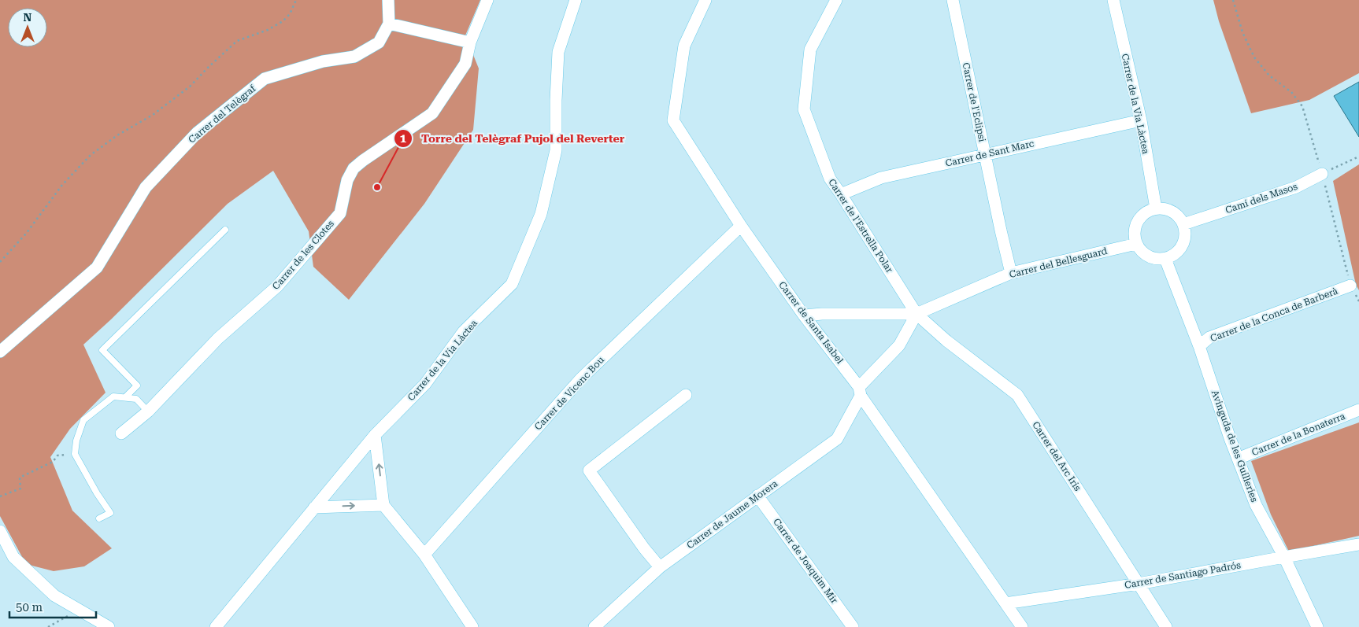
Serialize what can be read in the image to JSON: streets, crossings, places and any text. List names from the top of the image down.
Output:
{
  "streets": {
    "street": [
      "Carrer de l'Eclipsi",
      "Carrer de la Via Làctea",
      "Carrer del Telègraf",
      "Carrer de Sant Marc",
      "Camí dels Masos",
      "Carrer de l'Estrella Polar",
      "Carrer de les Clotes",
      "Carrer del Bellesguard",
      "Carrer de la Conca de Barberà",
      "Carrer de Santa Isabel",
      "Carrer de Vicenc Bou",
      "Carrer de la Bonaterra",
      "Avinguda de les Guilleries",
      "Carrer del Arc Iris",
      "Carrer de Jaume Morera",
      "Carrer de Joaquim Mir",
      "Carrer de Santiago Padrós"
    ]
  },
  "crossings": [
    ["Carrer de l'Eclipsi", "Carrer de Sant Marc"],
    ["Carrer de l'Eclipsi", "Carrer del Bellesguard"],
    ["Carrer de la Via Làctea", "Carrer de Sant Marc"],
    ["Carrer de la Via Làctea", "Camí dels Masos"],
    ["Carrer de la Via Làctea", "Carrer del Bellesguard"],
    ["Carrer de la Via Làctea", "Avinguda de les Guilleries"],
    ["Carrer de Sant Marc", "Carrer de l'Estrella Polar"],
    ["Camí dels Masos", "Carrer del Bellesguard"],
    ["Camí dels Masos", "Avinguda de les Guilleries"],
    ["Carrer de l'Estrella Polar", "Carrer del Bellesguard"],
    ["Carrer de l'Estrella Polar", "Carrer del Arc Iris"],
    ["Carrer del Bellesguard", "Carrer de Santa Isabel"],
    ["Carrer del Bellesguard", "Avinguda de les Guilleries"],
    ["Carrer del Bellesguard", "Carrer del Arc Iris"],
    ["Carrer de la Conca de Barberà", "Avinguda de les Guilleries"],
    ["Carrer de Santa Isabel", "Carrer de Vicenc Bou"],
    ["Carrer de Santa Isabel", "Carrer de Jaume Morera"],
    ["Carrer de Santa Isabel", "Carrer de Santiago Padrós"],
    ["Carrer de la Bonaterra", "Avinguda de les Guilleries"],
    ["Avinguda de les Guilleries", "Carrer de Santiago Padrós"],
    ["Carrer del Arc Iris", "Carrer de Santiago Padrós"],
    ["Carrer de Jaume Morera", "Carrer de Joaquim Mir"]
  ],
  "places": ["Torre del Telègraf Pujol del Reverter"],
  "scale_bar": "50 m",
  "north": "top"
}
